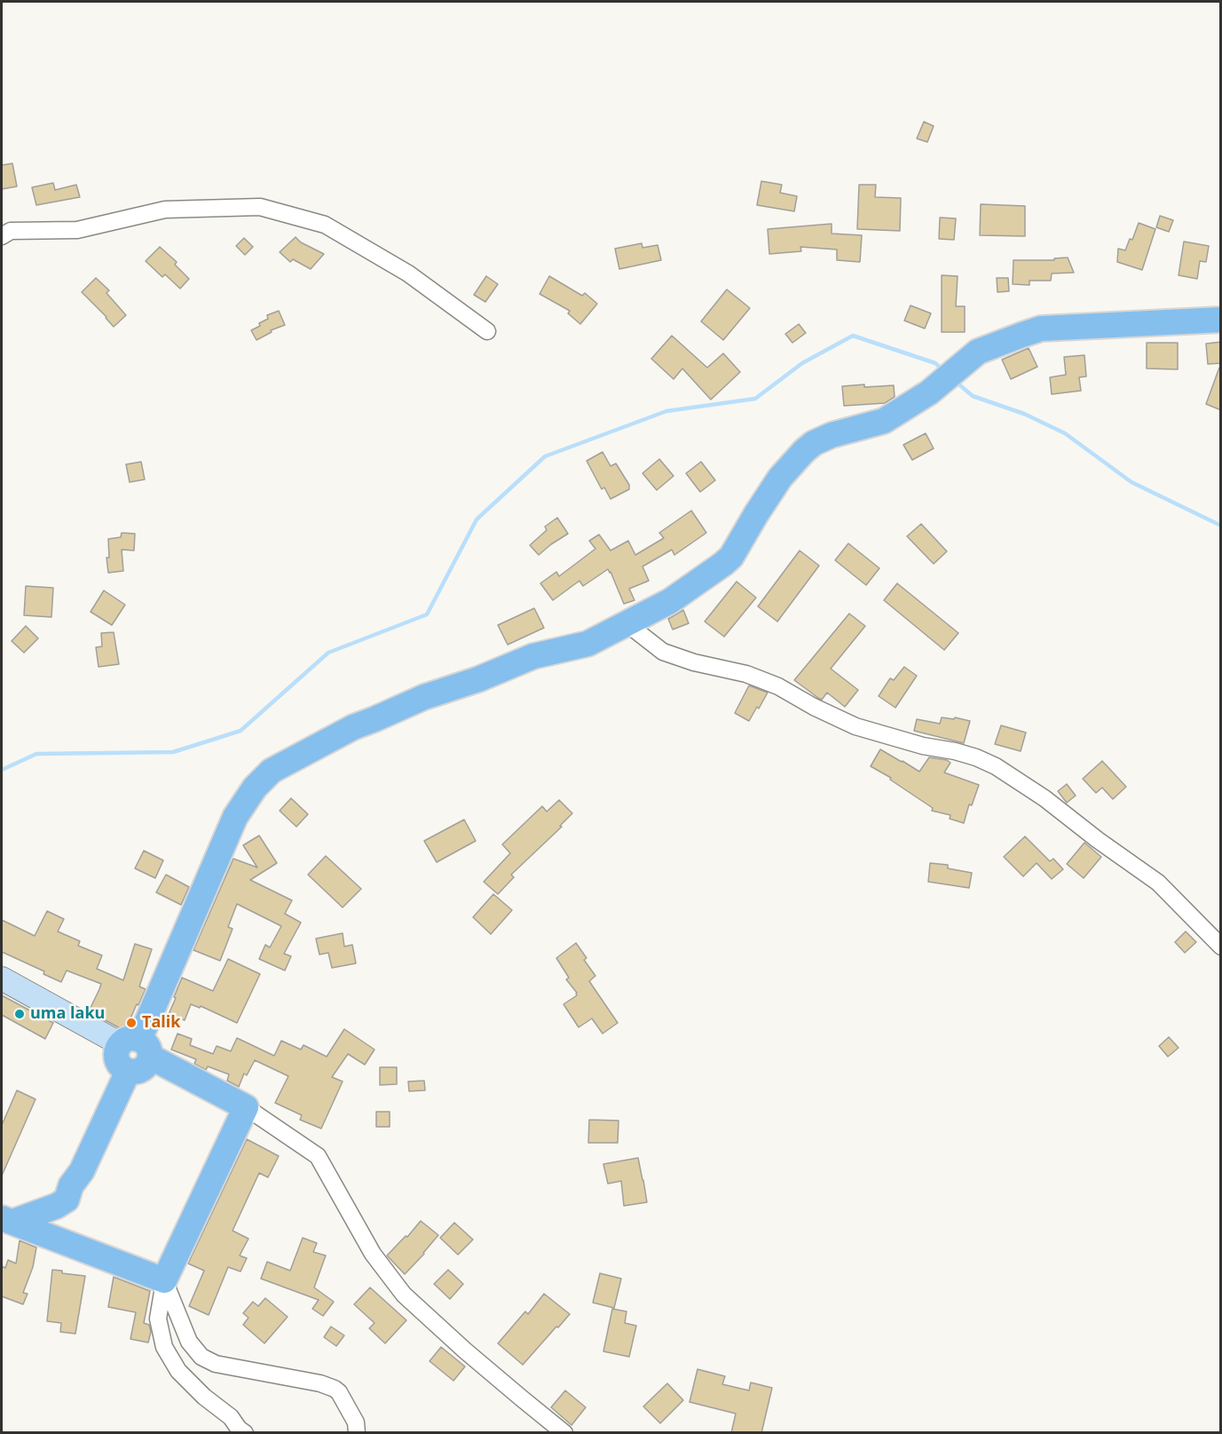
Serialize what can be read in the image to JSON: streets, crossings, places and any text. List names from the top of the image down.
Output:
{
  "places": ["uma laku", "Talik"]
}
